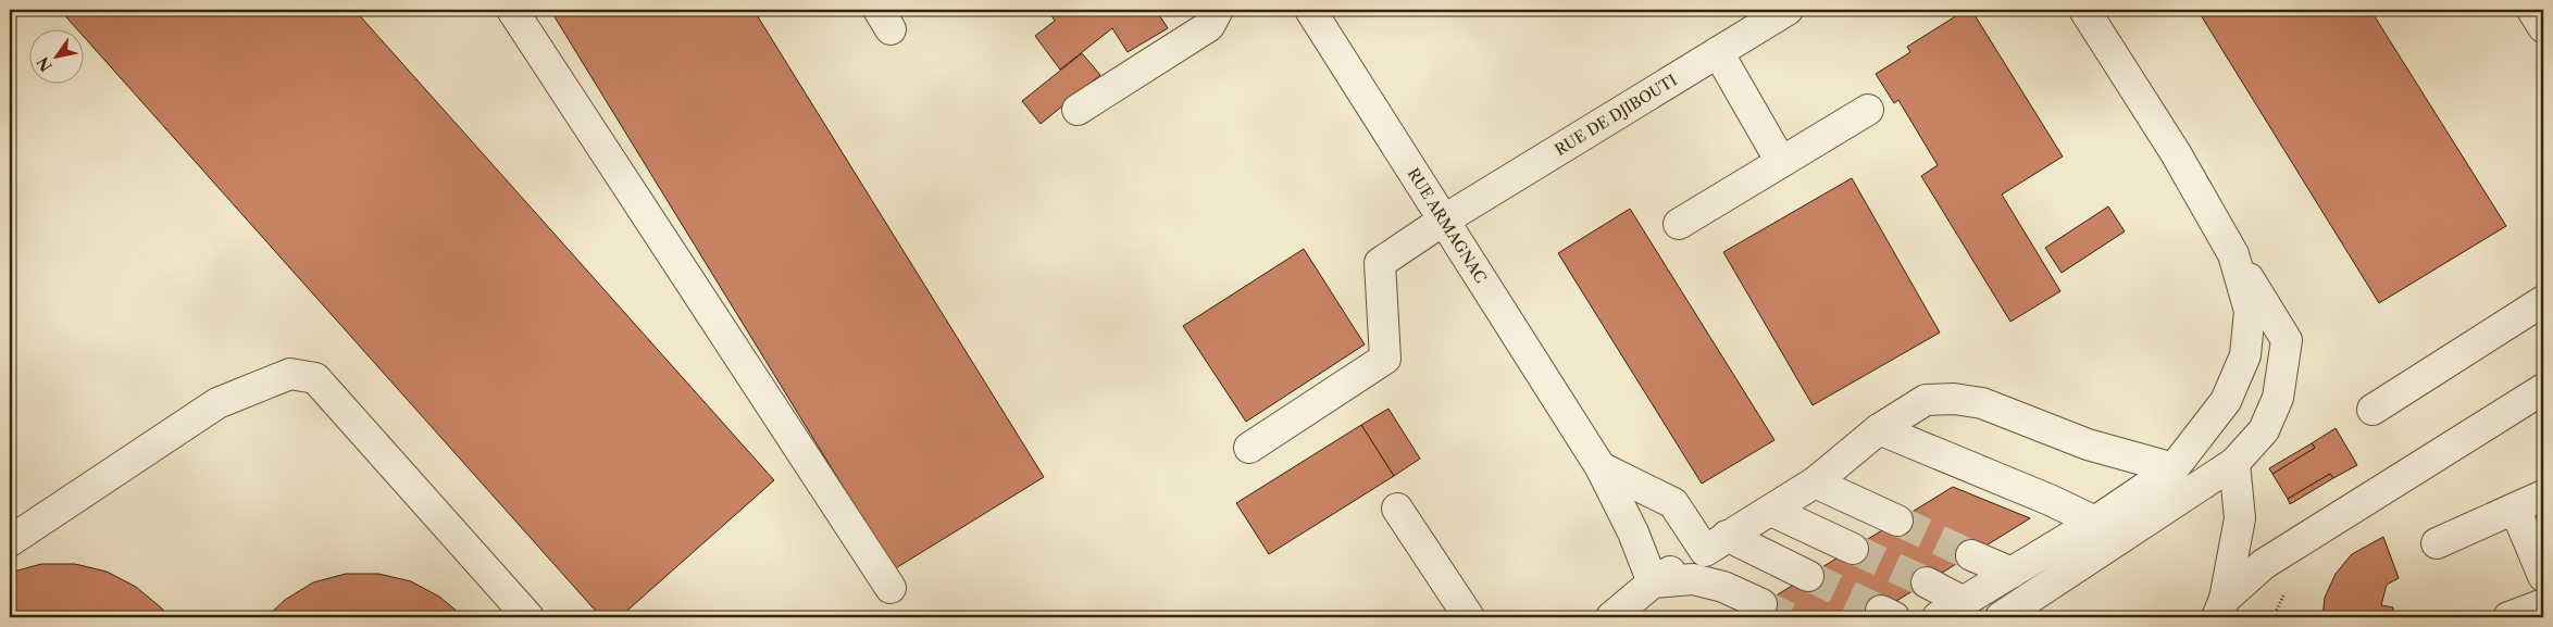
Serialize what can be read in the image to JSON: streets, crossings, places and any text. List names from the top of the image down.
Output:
{
  "streets": {
    "street": ["RUE DE DJIBOUTI", "RUE ARMAGNAC"]
  },
  "crossings": [
    ["RUE DE DJIBOUTI", "RUE ARMAGNAC"]
  ],
  "north": "bottom left"
}
